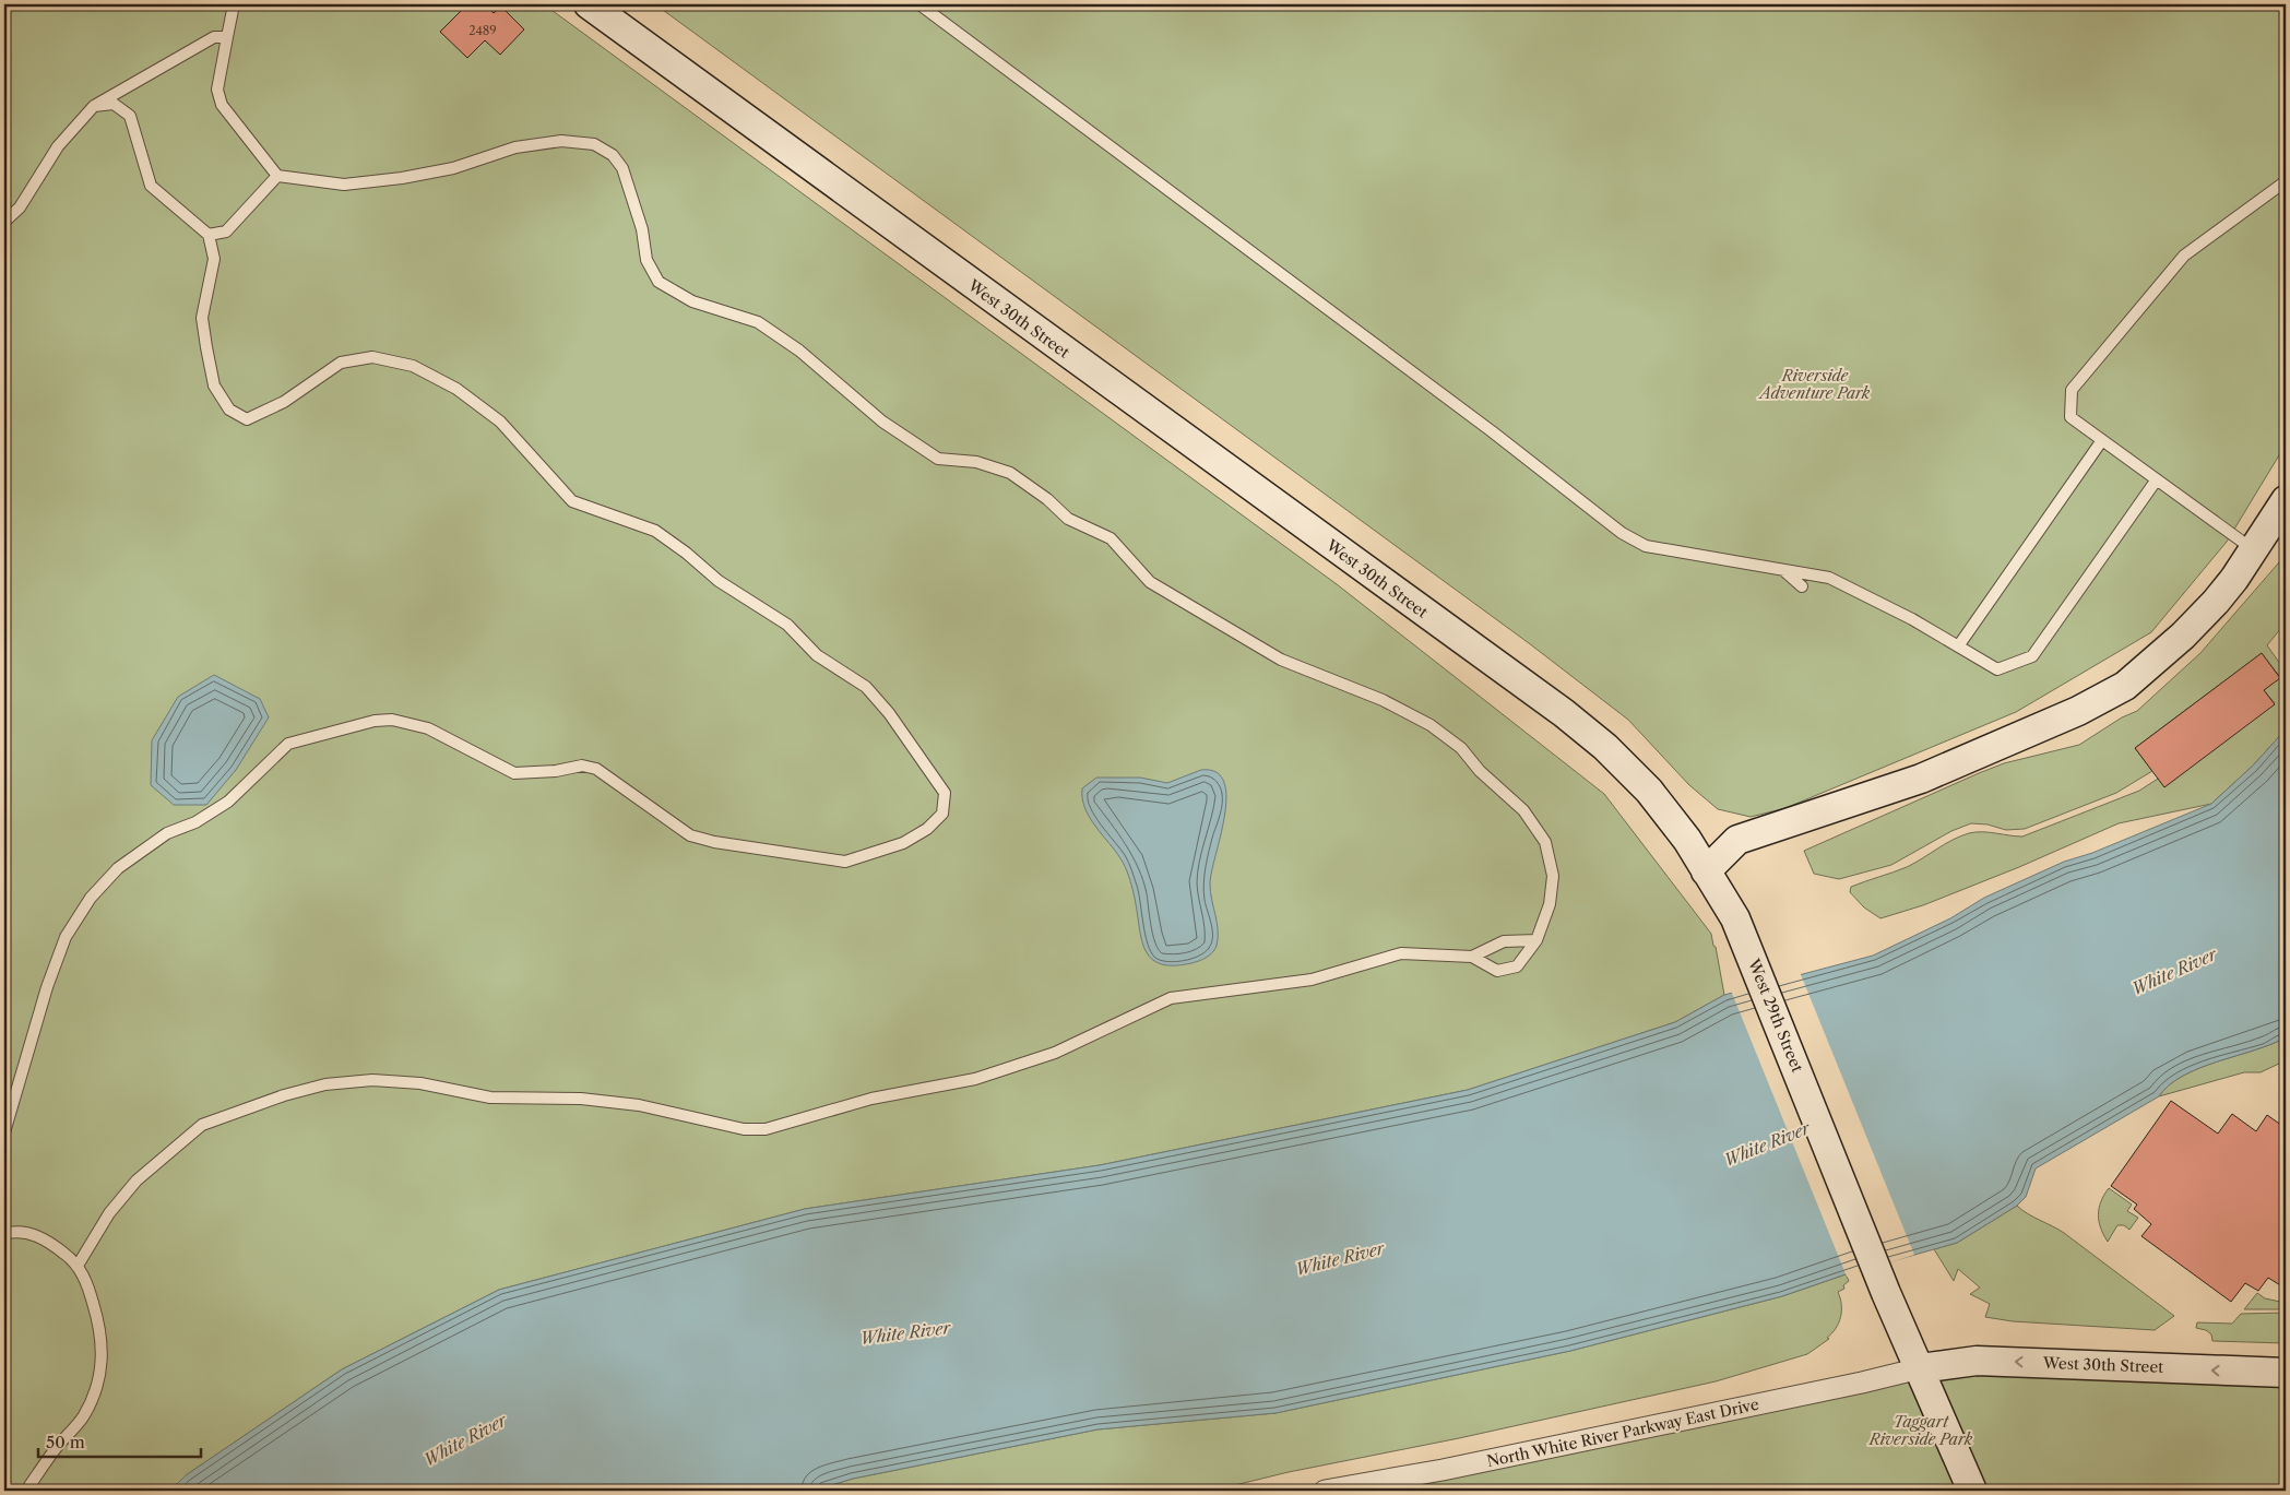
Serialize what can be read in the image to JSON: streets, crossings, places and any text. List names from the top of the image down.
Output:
{
  "streets": {
    "main road": ["West 30th Street", "West 29th Street"],
    "street": ["North White River Parkway East Drive"]
  },
  "crossings": [
    ["West 30th Street", "West 29th Street"],
    ["West 30th Street", "North White River Parkway East Drive"],
    ["West 29th Street", "North White River Parkway East Drive"]
  ],
  "water": ["White River"],
  "parks": ["Riverside Adventure Park", "Taggart Riverside Park"],
  "house_numbers": ["2489"],
  "scale_bar": "50 m"
}
